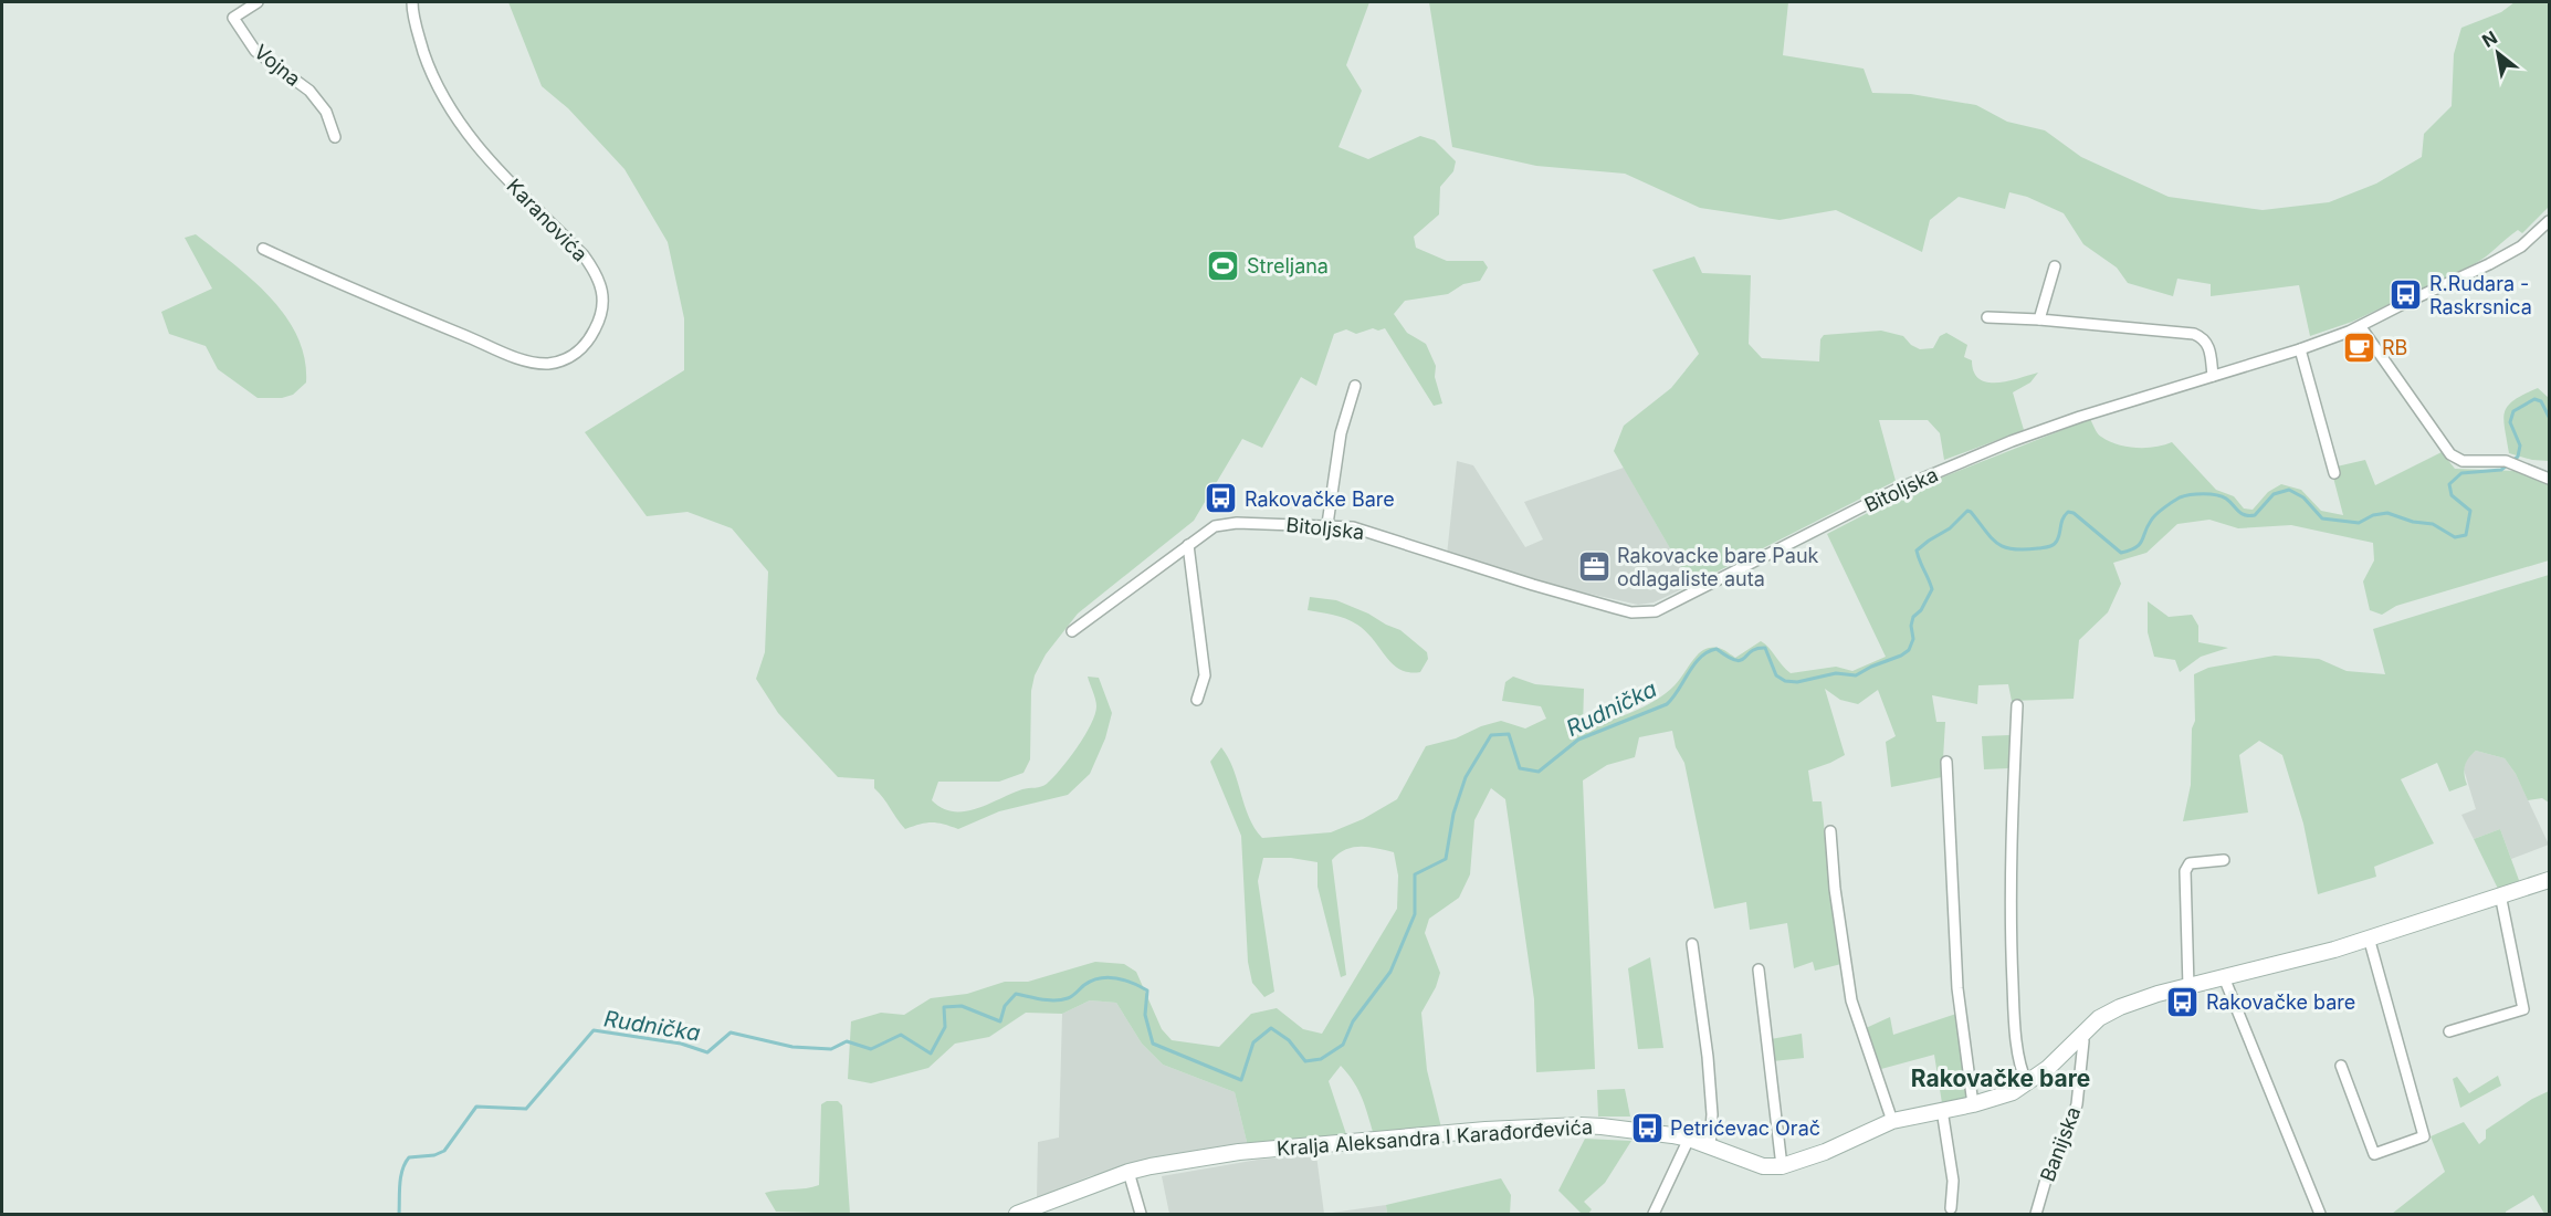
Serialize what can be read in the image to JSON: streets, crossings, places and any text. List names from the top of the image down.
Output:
{
  "streets": {
    "street": [
      "Vojna",
      "Karanovića",
      "Bitoljska",
      "Kralja Aleksandra I Karađorđevića",
      "Banijska"
    ]
  },
  "crossings": [
    ["Kralja Aleksandra I Karađorđevića", "Banijska"]
  ],
  "districts": ["Rakovačke bare"],
  "water": ["Rudnička"],
  "places": {
    "sports": ["Streljana"],
    "bus stop": [
      "R.Rudara - Raskrsnica",
      "Rakovačke Bare",
      "Rakovačke bare",
      "Petrićevac Orač"
    ],
    "cafe": ["RB"],
    "office": ["Rakovacke bare Pauk odlagaliste auta"]
  },
  "north": "top left"
}
